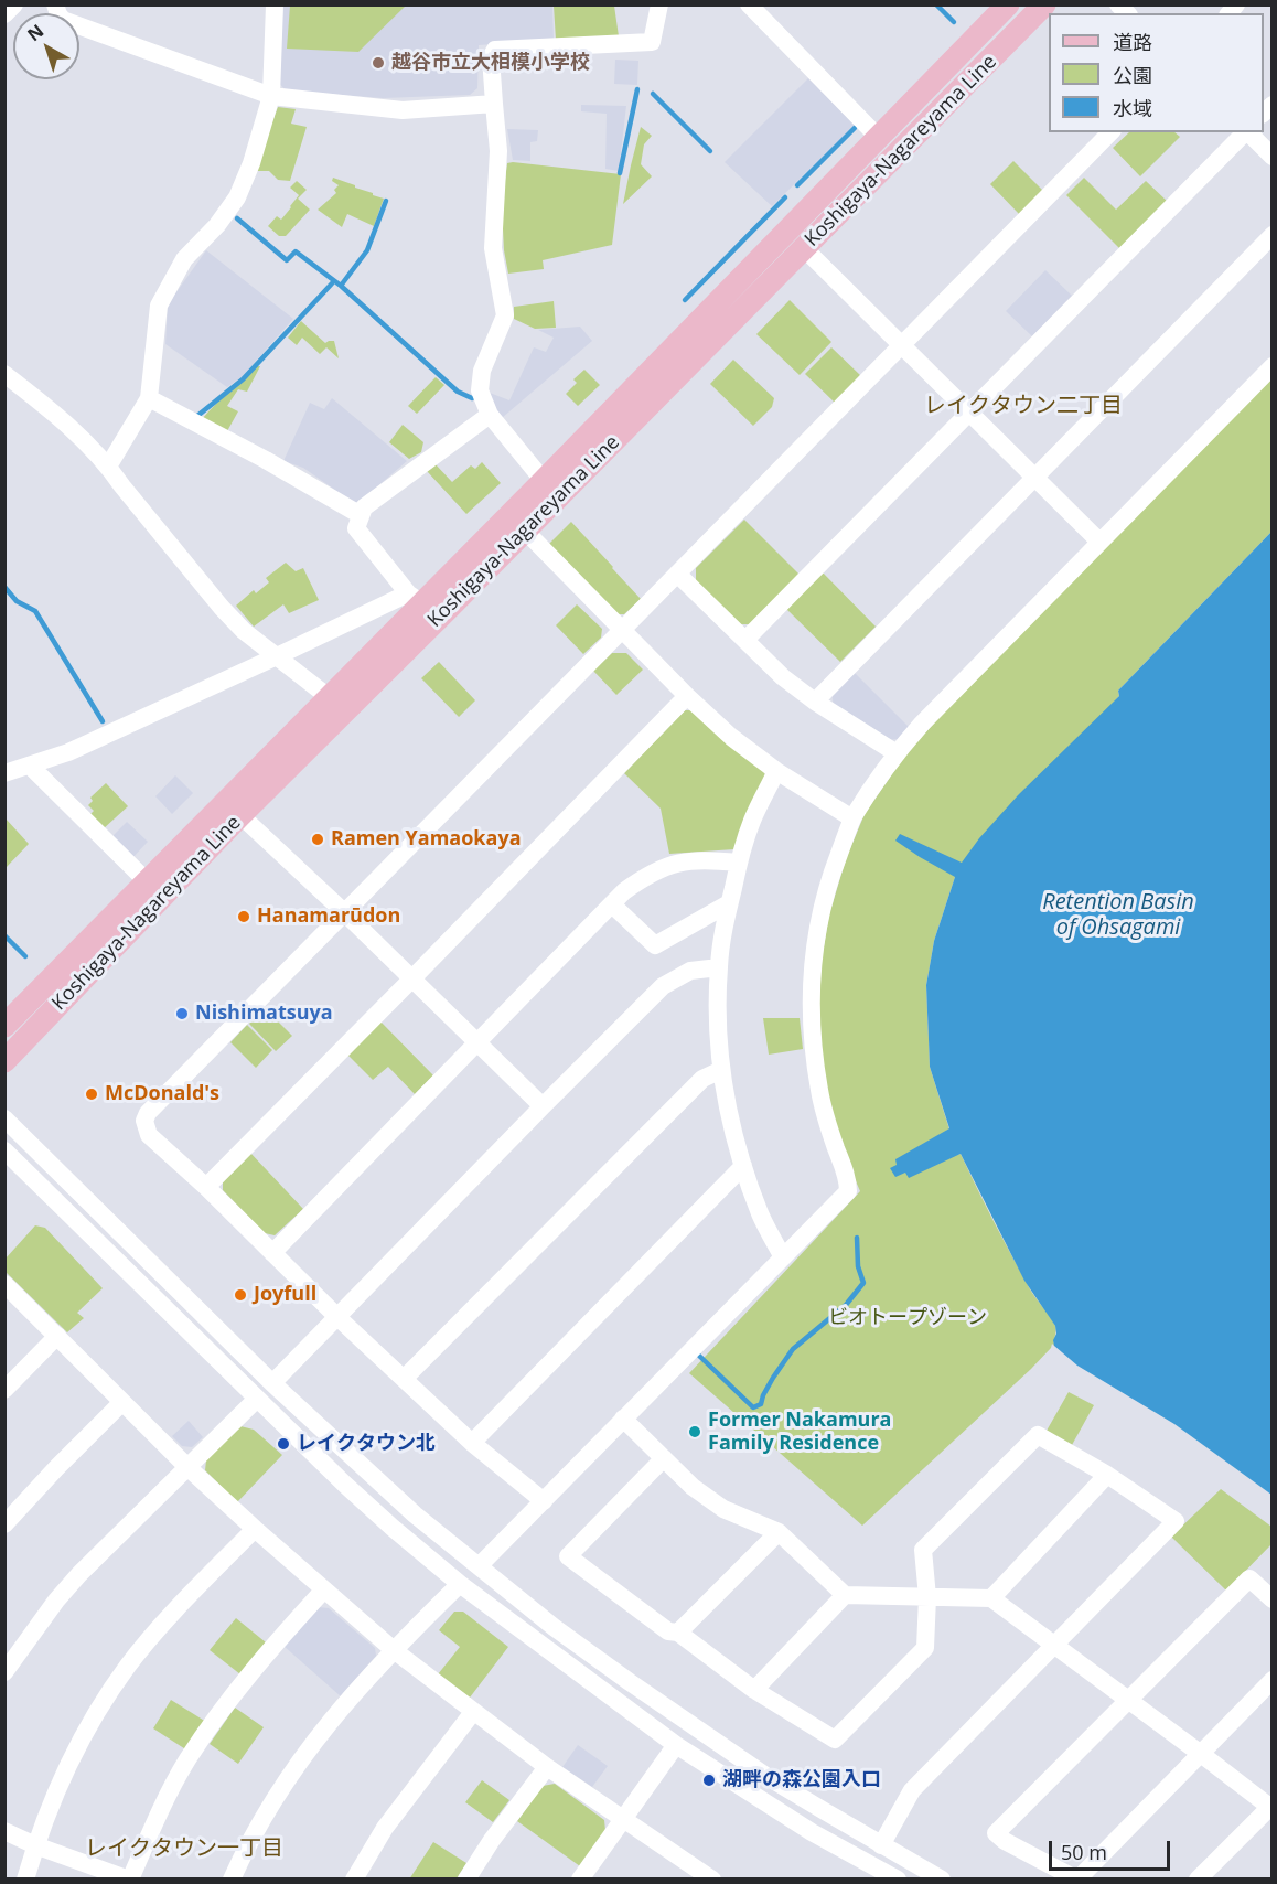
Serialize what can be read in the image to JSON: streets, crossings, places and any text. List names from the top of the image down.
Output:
{
  "streets": {
    "main road": ["Koshigaya-Nagareyama Line"]
  },
  "districts": ["レイクタウン二丁目", "レイクタウン一丁目"],
  "water": ["Retention Basin of Ohsagami"],
  "parks": ["ビオトープゾーン"],
  "places": [
    "越谷市立大相模小学校",
    "Ramen Yamaokaya",
    "Hanamarūdon",
    "Nishimatsuya",
    "McDonald's",
    "Joyfull",
    "Former Nakamura Family Residence",
    "レイクタウン北",
    "湖畔の森公園入口"
  ],
  "legend": ["道路", "公園", "水域"],
  "scale_bar": "50 m",
  "north": "top left"
}
